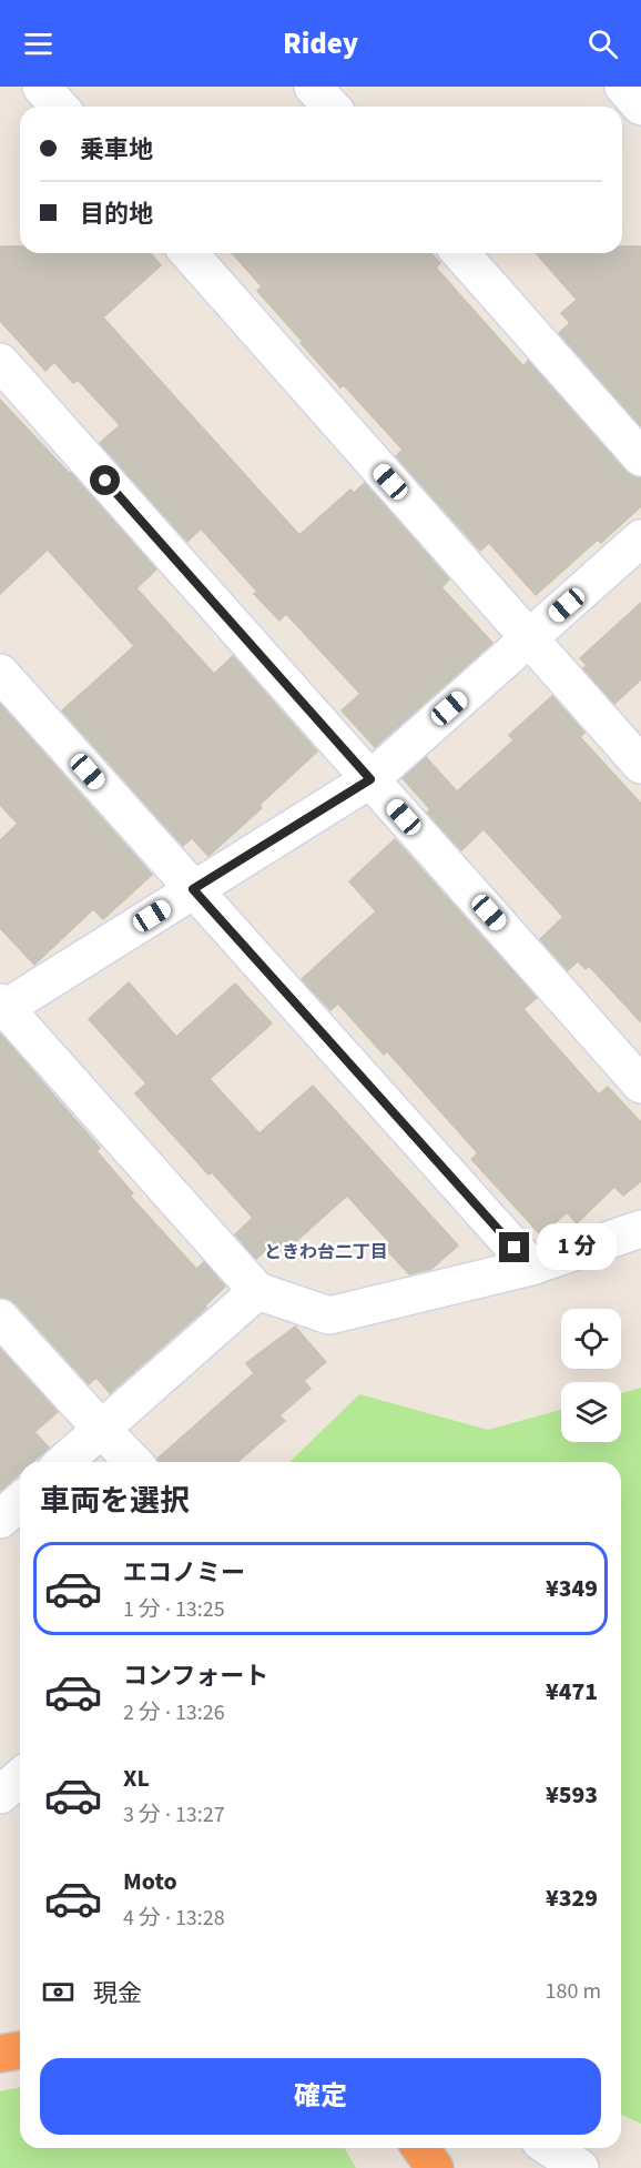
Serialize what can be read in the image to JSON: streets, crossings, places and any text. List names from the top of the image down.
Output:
{
  "districts": ["ときわ台二丁目"],
  "page": {
    "header": "Ridey",
    "banner": ["乗車地", "目的地"],
    "bubble": "1 分",
    "heading": "車両を選択",
    "list": [
      {
        "name": "エコノミー",
        "note": "1 分 · 13:25",
        "value": "¥349"
      },
      {
        "name": "コンフォート",
        "note": "2 分 · 13:26",
        "value": "¥471"
      },
      {
        "name": "XL",
        "note": "3 分 · 13:27",
        "value": "¥593"
      },
      {
        "name": "Moto",
        "note": "4 分 · 13:28",
        "value": "¥329"
      }
    ],
    "pay": ["現金", "180 m"],
    "buttons": "確定"
  }
}
